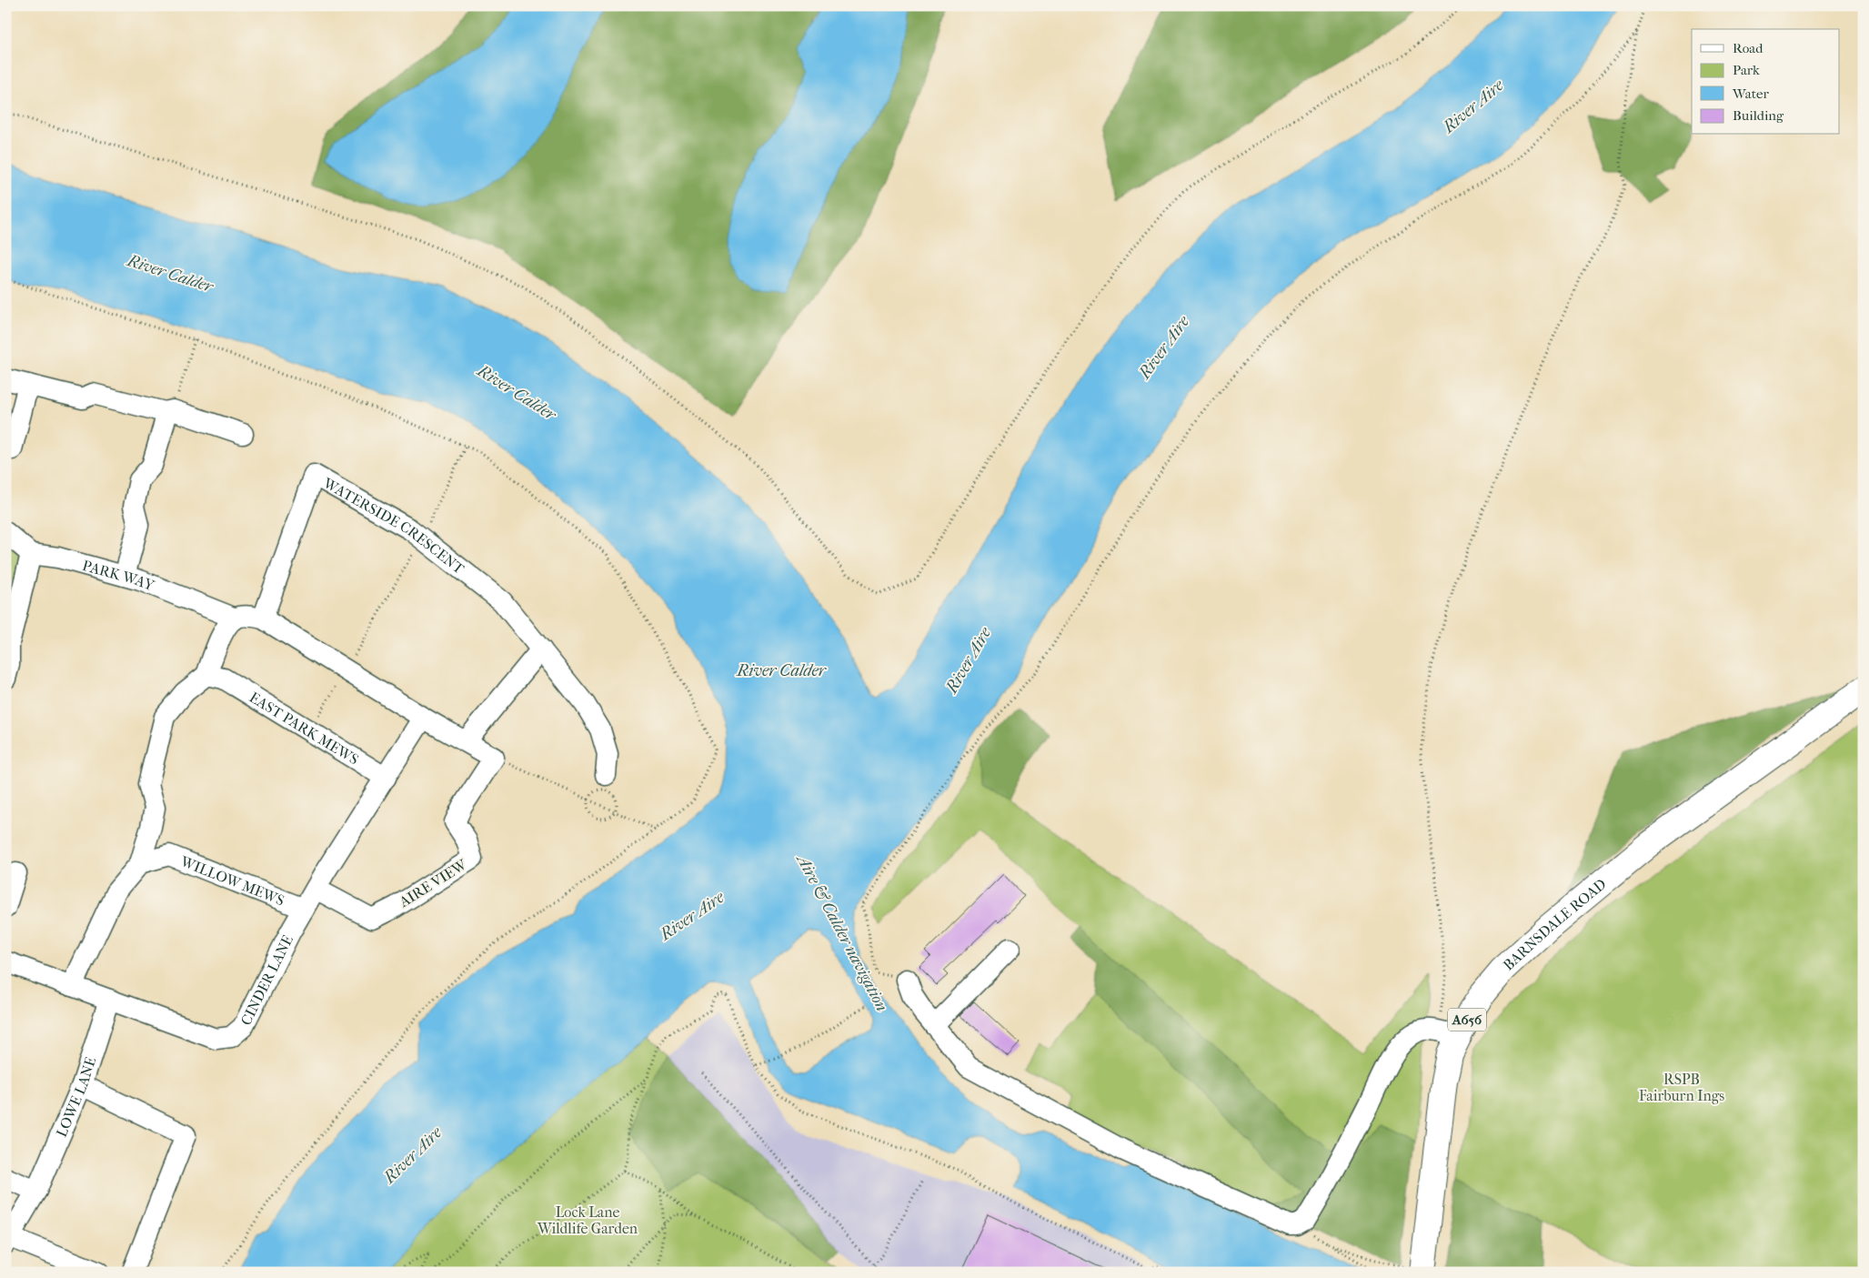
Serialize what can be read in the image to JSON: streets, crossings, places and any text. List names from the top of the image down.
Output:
{
  "streets": {
    "main road": ["BARNSDALE ROAD", "A656"],
    "street": [
      "WATERSIDE CRESCENT",
      "PARK WAY",
      "EAST PARK MEWS",
      "WILLOW MEWS",
      "AIRE VIEW",
      "CINDER LANE",
      "LOWE LANE"
    ]
  },
  "crossings": [
    ["WATERSIDE CRESCENT", "PARK WAY"],
    ["PARK WAY", "AIRE VIEW"],
    ["PARK WAY", "CINDER LANE"],
    ["EAST PARK MEWS", "CINDER LANE"],
    ["WILLOW MEWS", "CINDER LANE"],
    ["AIRE VIEW", "CINDER LANE"],
    ["CINDER LANE", "LOWE LANE"]
  ],
  "water": ["River Aire", "River Calder", "Aire & Calder navigation"],
  "parks": ["RSPB Fairburn Ings", "Lock Lane Wildlife Garden"],
  "legend": [
    "Road",
    "Park",
    "Water",
    "Building"
  ]
}
